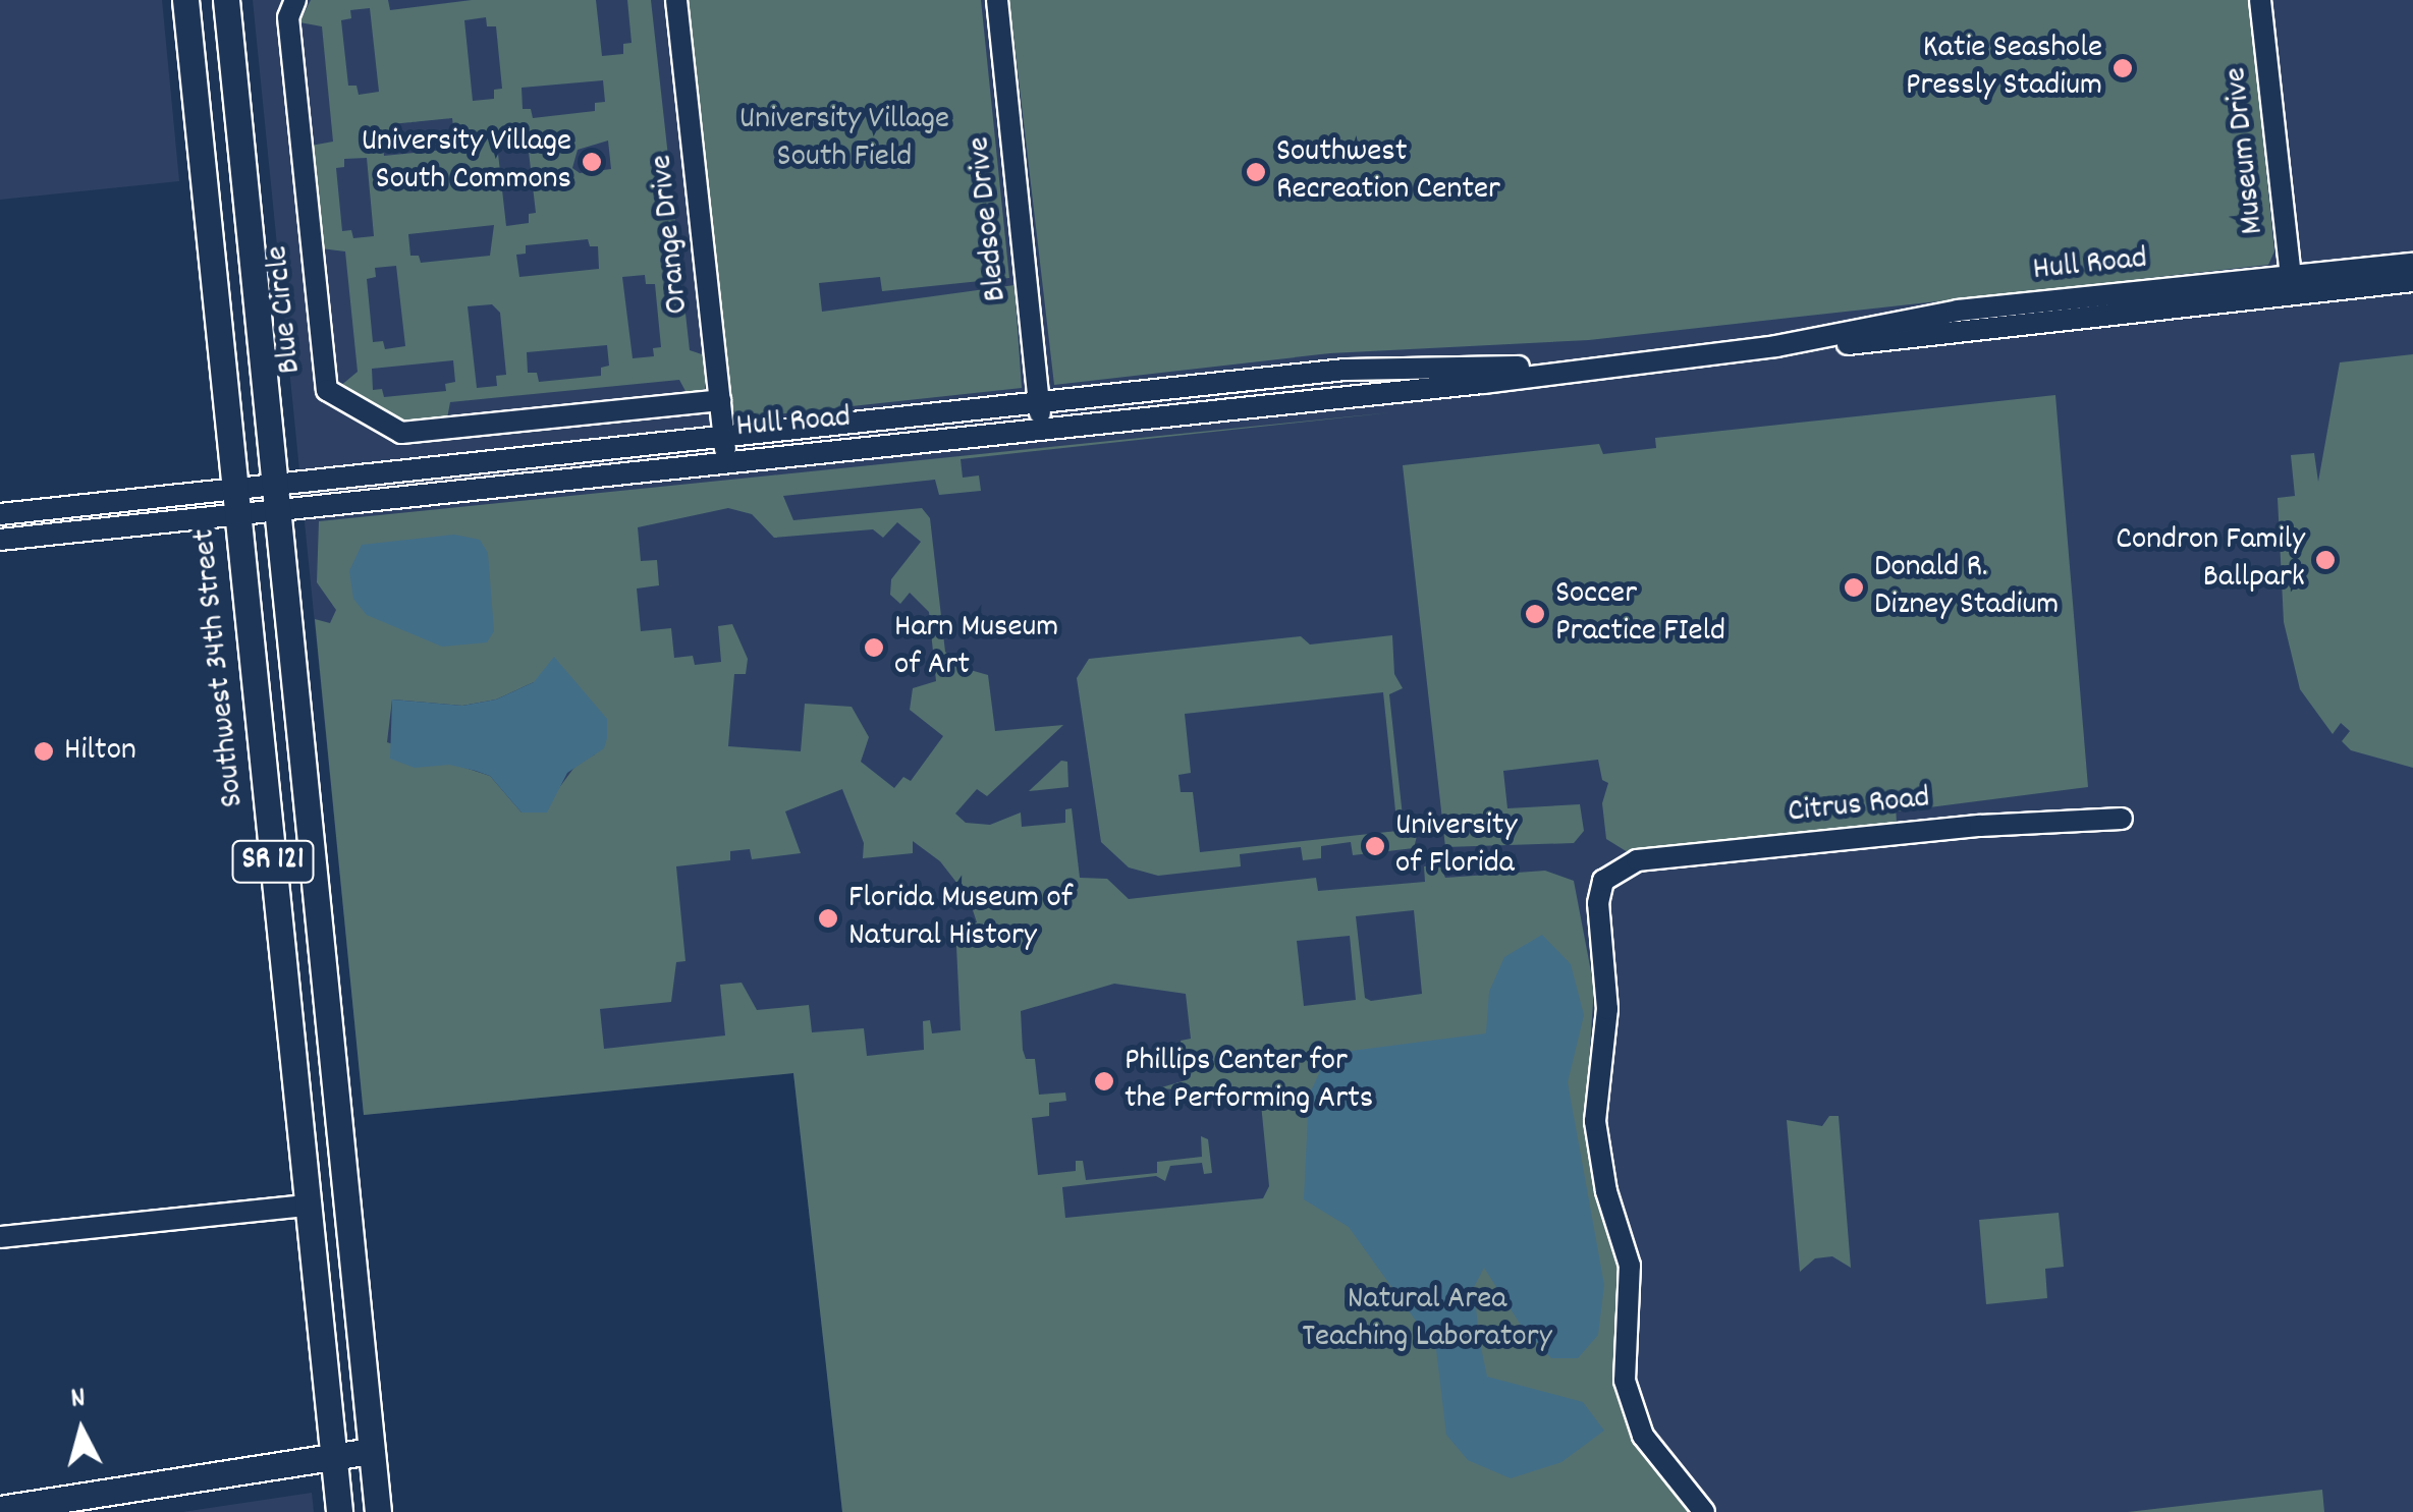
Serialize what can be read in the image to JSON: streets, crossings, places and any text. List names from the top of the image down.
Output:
{
  "streets": {
    "main road": ["Southwest 34th Street", "SR 121"],
    "street": [
      "Museum Drive",
      "Bledsoe Drive",
      "Orange Drive",
      "Hull Road",
      "Blue Circle",
      "Citrus Road"
    ]
  },
  "crossings": [
    ["Museum Drive", "Hull Road"],
    ["Bledsoe Drive", "Hull Road"],
    ["Orange Drive", "Hull Road"],
    ["Orange Drive", "Blue Circle"],
    ["Hull Road", "Southwest 34th Street"],
    ["Hull Road", "SR 121"]
  ],
  "parks": ["University Village South Field", "Natural Area Teaching Laboratory"],
  "places": [
    "Katie Seashole Pressly Stadium",
    "University Village South Commons",
    "Southwest Recreation Center",
    "Condron Family Ballpark",
    "Donald R. Dizney Stadium",
    "Soccer Practice FIeld",
    "Harn Museum of Art",
    "Hilton",
    "University of Florida",
    "Florida Museum of Natural History",
    "Phillips Center for the Performing Arts"
  ],
  "north": "top"
}
